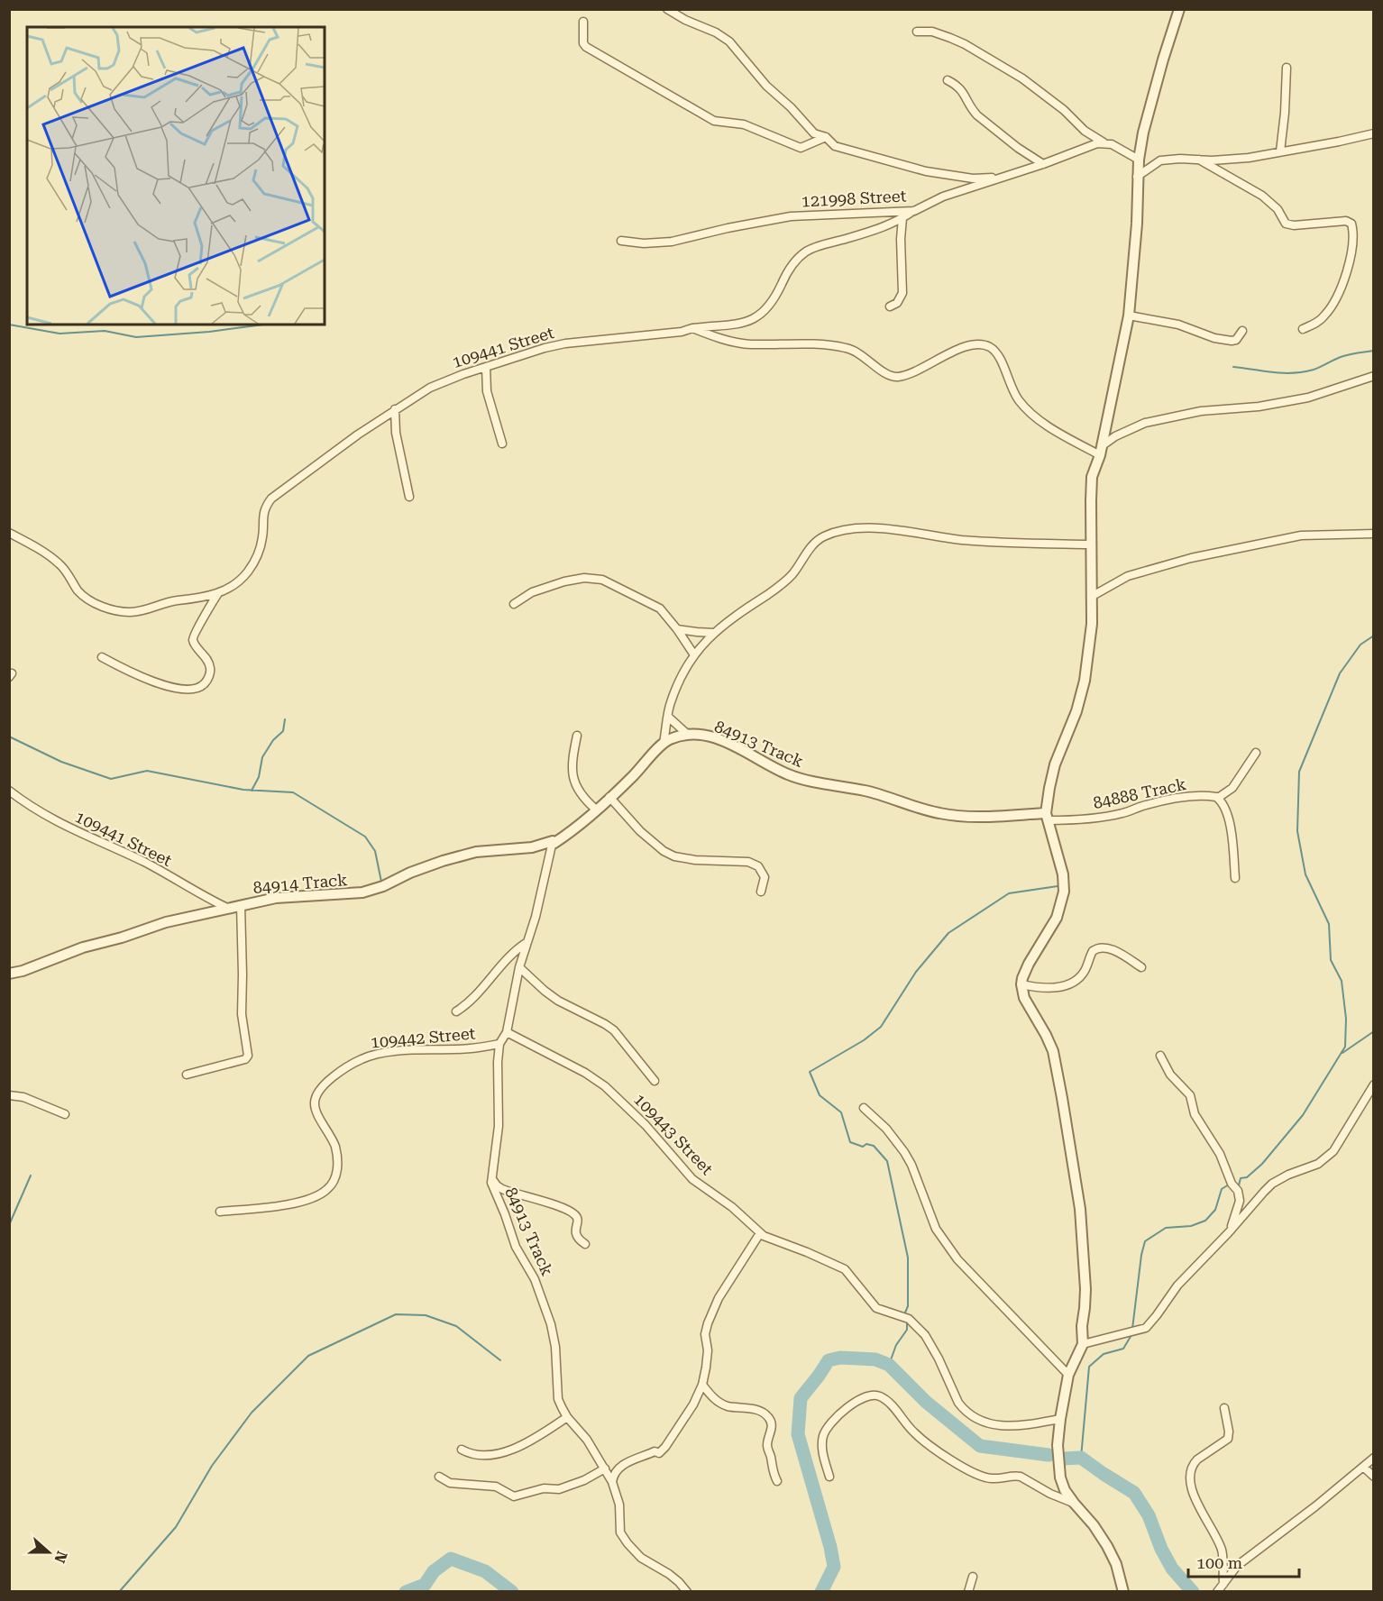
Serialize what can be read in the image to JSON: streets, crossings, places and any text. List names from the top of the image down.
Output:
{
  "streets": {
    "street": [
      "121998 Street",
      "109441 Street",
      "84913 Track",
      "84888 Track",
      "84914 Track",
      "109442 Street",
      "109443 Street"
    ]
  },
  "crossings": [
    ["121998 Street", "109441 Street"],
    ["109441 Street", "84914 Track"],
    ["84913 Track", "84888 Track"],
    ["84913 Track", "84914 Track"],
    ["84913 Track", "109442 Street"],
    ["84913 Track", "109443 Street"]
  ],
  "scale_bar": "100 m",
  "north": "right"
}
